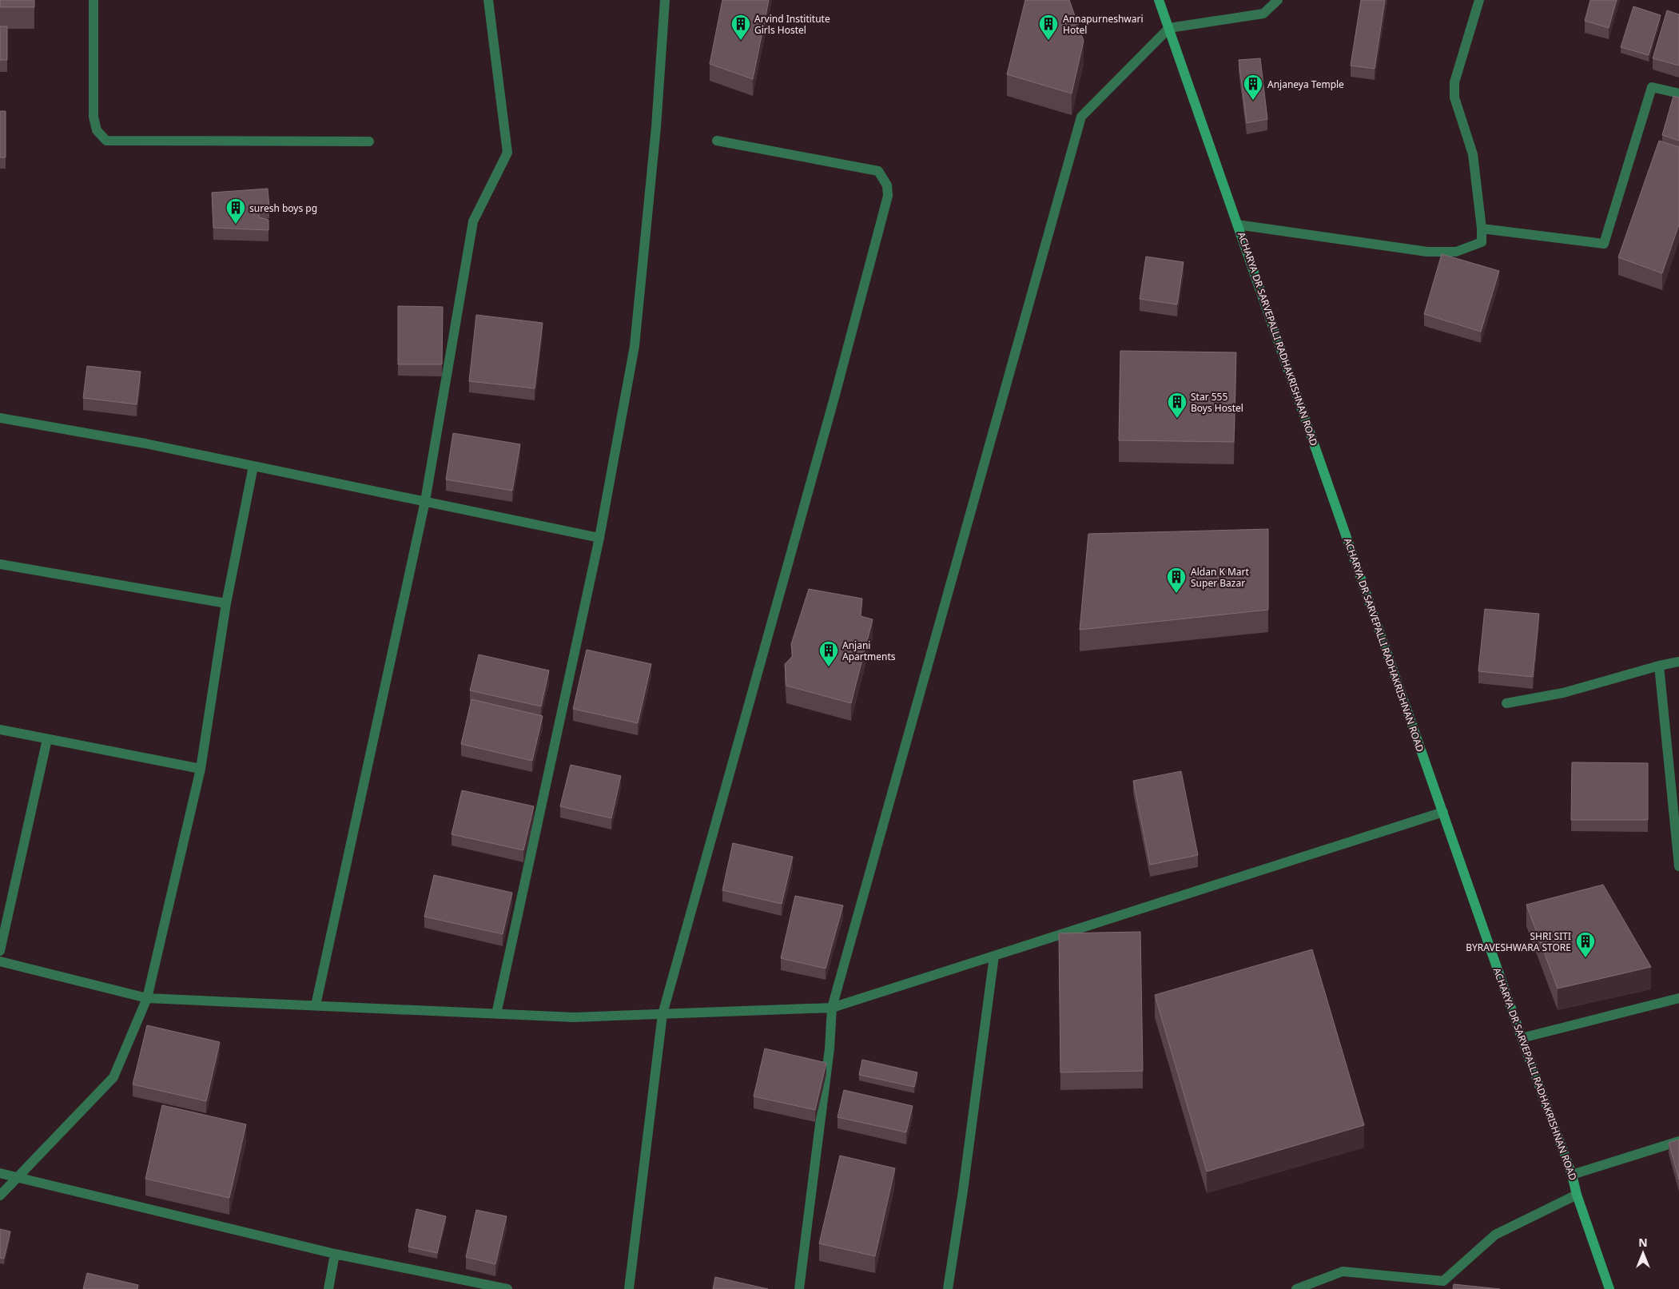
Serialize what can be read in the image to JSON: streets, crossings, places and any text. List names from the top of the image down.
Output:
{
  "streets": {
    "street": ["ACHARYA DR SARVEPALLI RADHAKRISHNAN ROAD"]
  },
  "places": {
    "building": [
      "Arvind Instititute Girls Hostel",
      "Annapurneshwari Hotel",
      "Anjaneya Temple",
      "suresh boys pg",
      "Star 555 Boys Hostel",
      "Aldan K Mart Super Bazar",
      "Anjani Apartments",
      "SHRI SITI BYRAVESHWARA STORE"
    ]
  },
  "north": "top"
}
